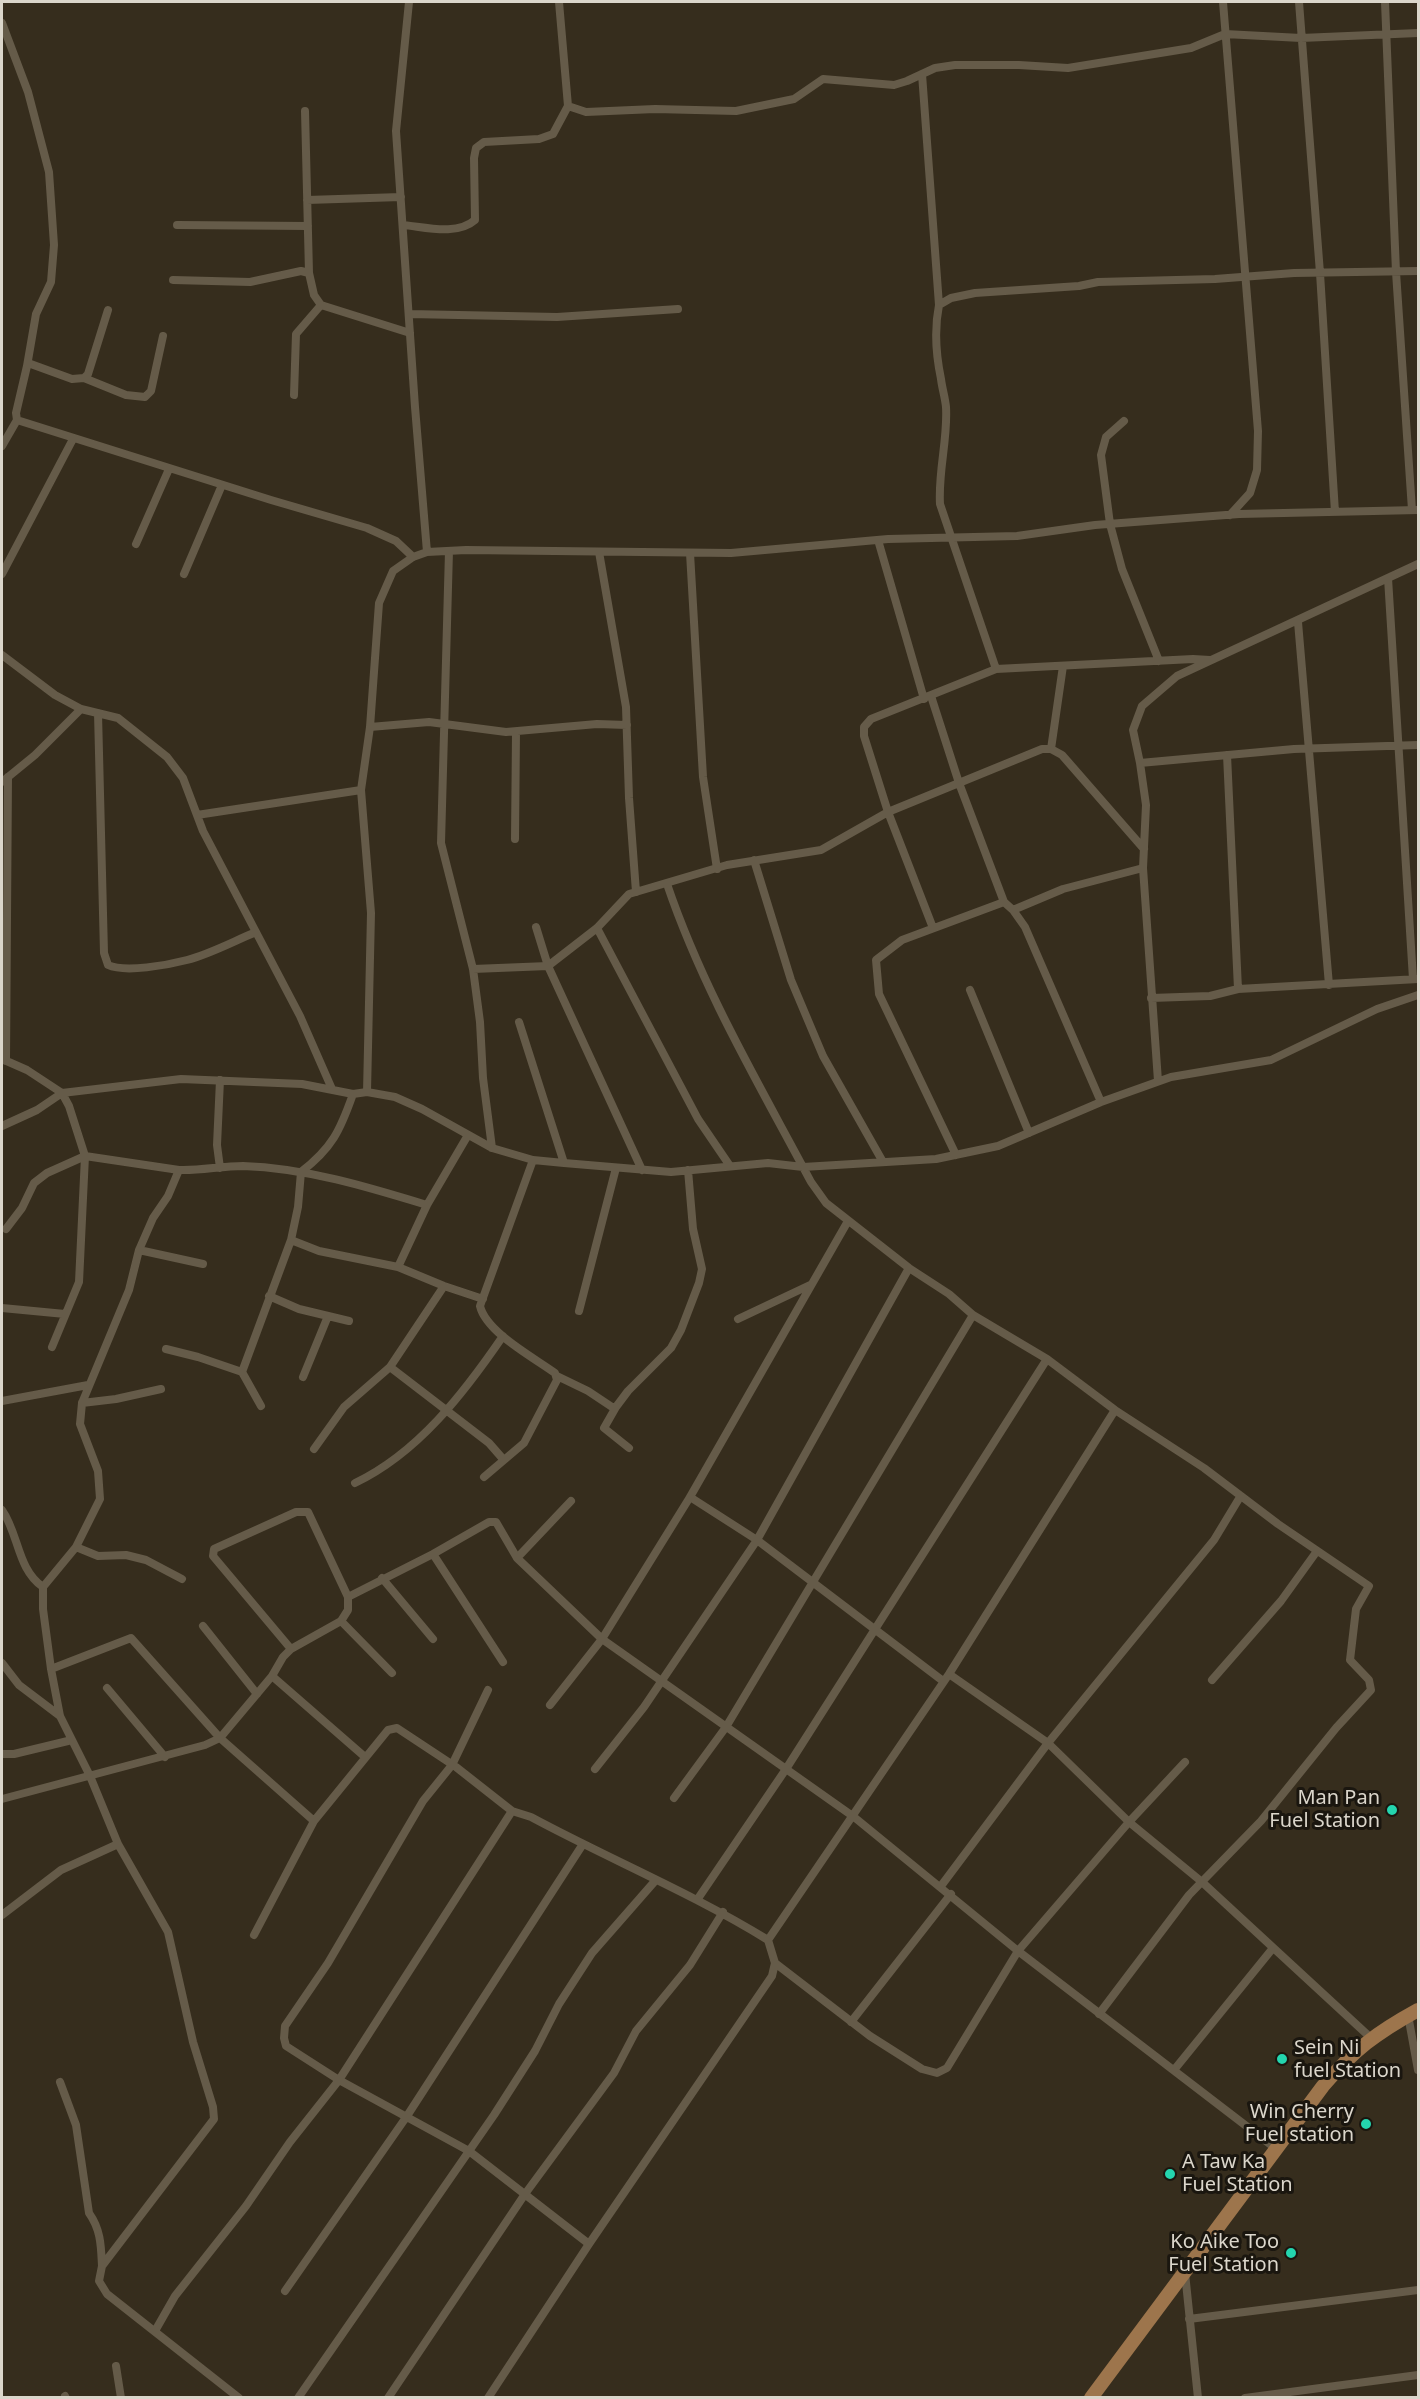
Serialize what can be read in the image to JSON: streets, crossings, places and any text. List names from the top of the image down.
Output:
{
  "places": [
    "Man Pan Fuel Station",
    "Sein Ni fuel Station",
    "Win Cherry Fuel station",
    "A Taw Ka Fuel Station",
    "Ko Aike Too Fuel Station"
  ]
}
